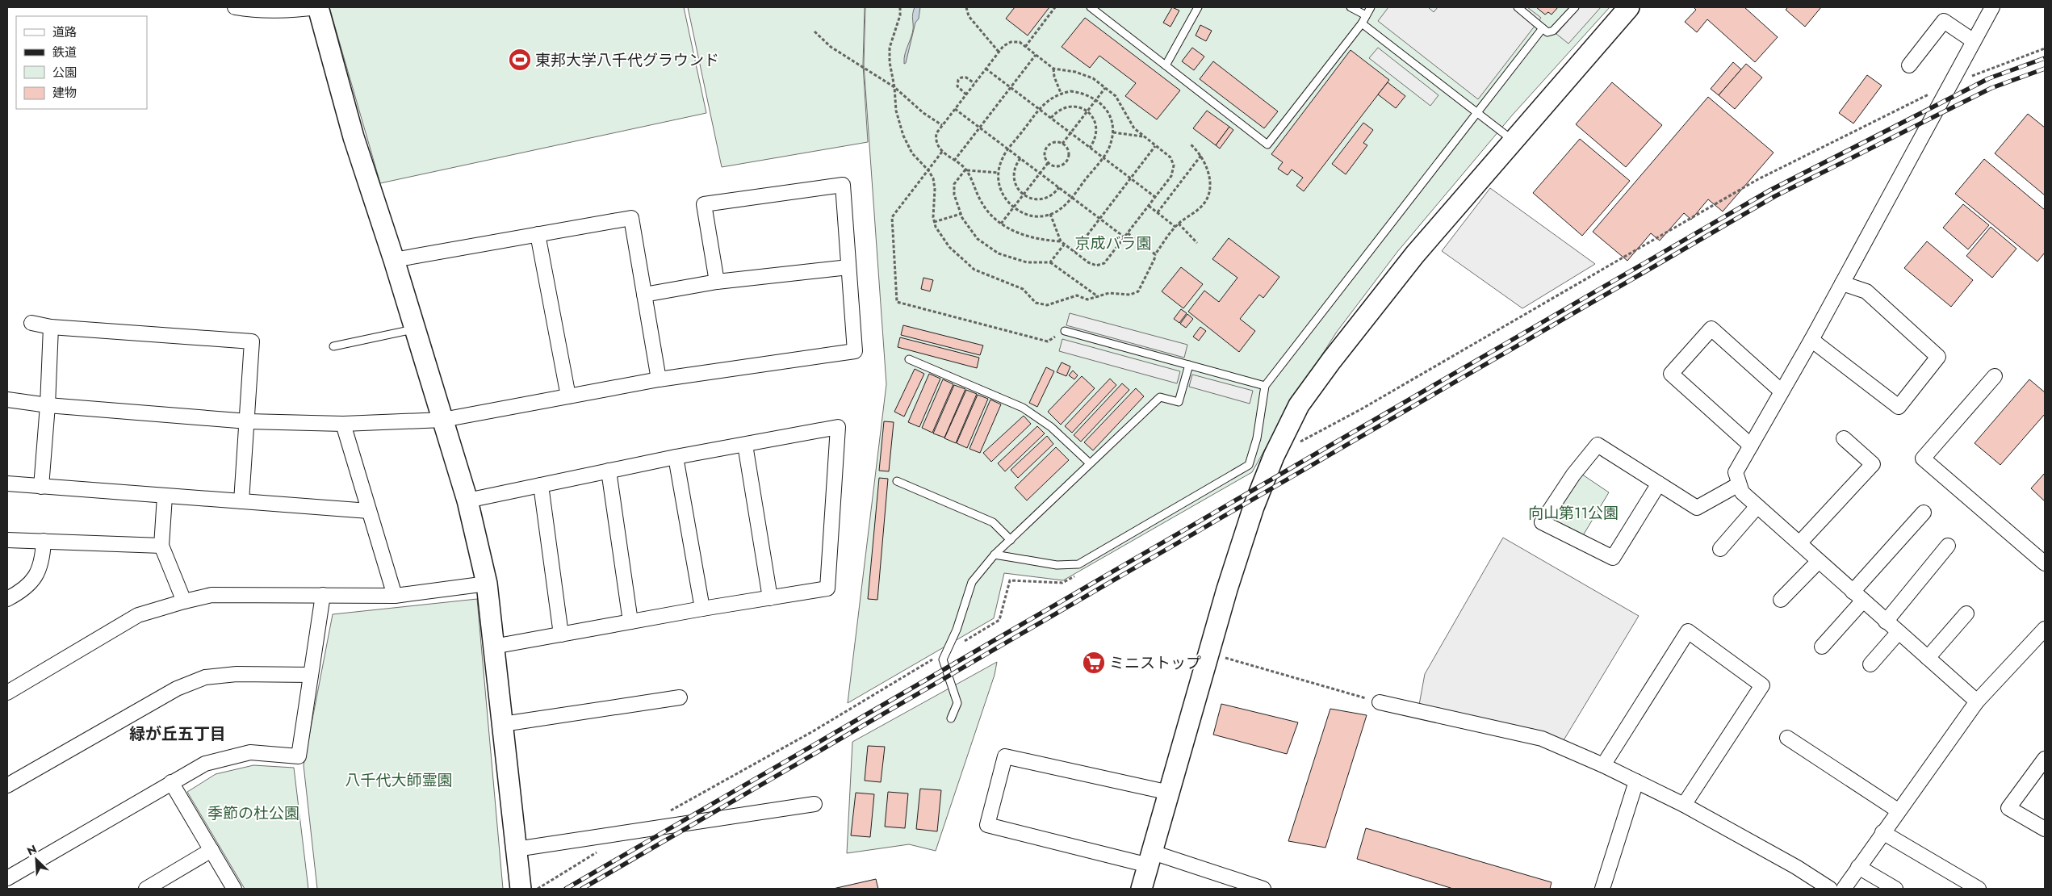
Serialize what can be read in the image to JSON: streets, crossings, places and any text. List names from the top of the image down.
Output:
{
  "districts": ["緑が丘五丁目"],
  "parks": [
    "京成バラ園",
    "向山第11公園",
    "八千代大師霊園",
    "季節の杜公園"
  ],
  "places": {
    "sports": ["東邦大学八千代グラウンド"],
    "supermarket": ["ミニストップ"]
  },
  "legend": [
    "道路",
    "鉄道",
    "公園",
    "建物"
  ],
  "north": "top left"
}
